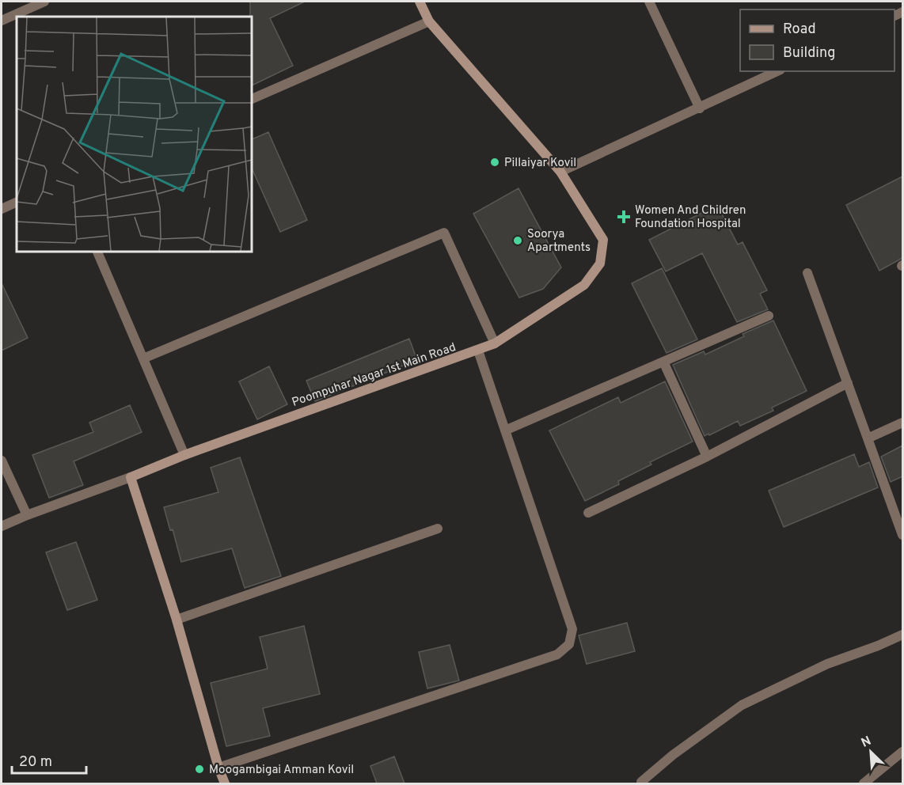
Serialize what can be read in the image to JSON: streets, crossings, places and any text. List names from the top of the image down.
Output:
{
  "streets": {
    "main road": ["Poompuhar Nagar 1st Main Road"]
  },
  "places": {
    "other": ["Pillaiyar Kovil", "Soorya Apartments", "Moogambigai Amman Kovil"],
    "health": ["Women And Children Foundation Hospital"]
  },
  "legend": ["Road", "Building"],
  "scale_bar": "20 m",
  "north": "top left"
}
